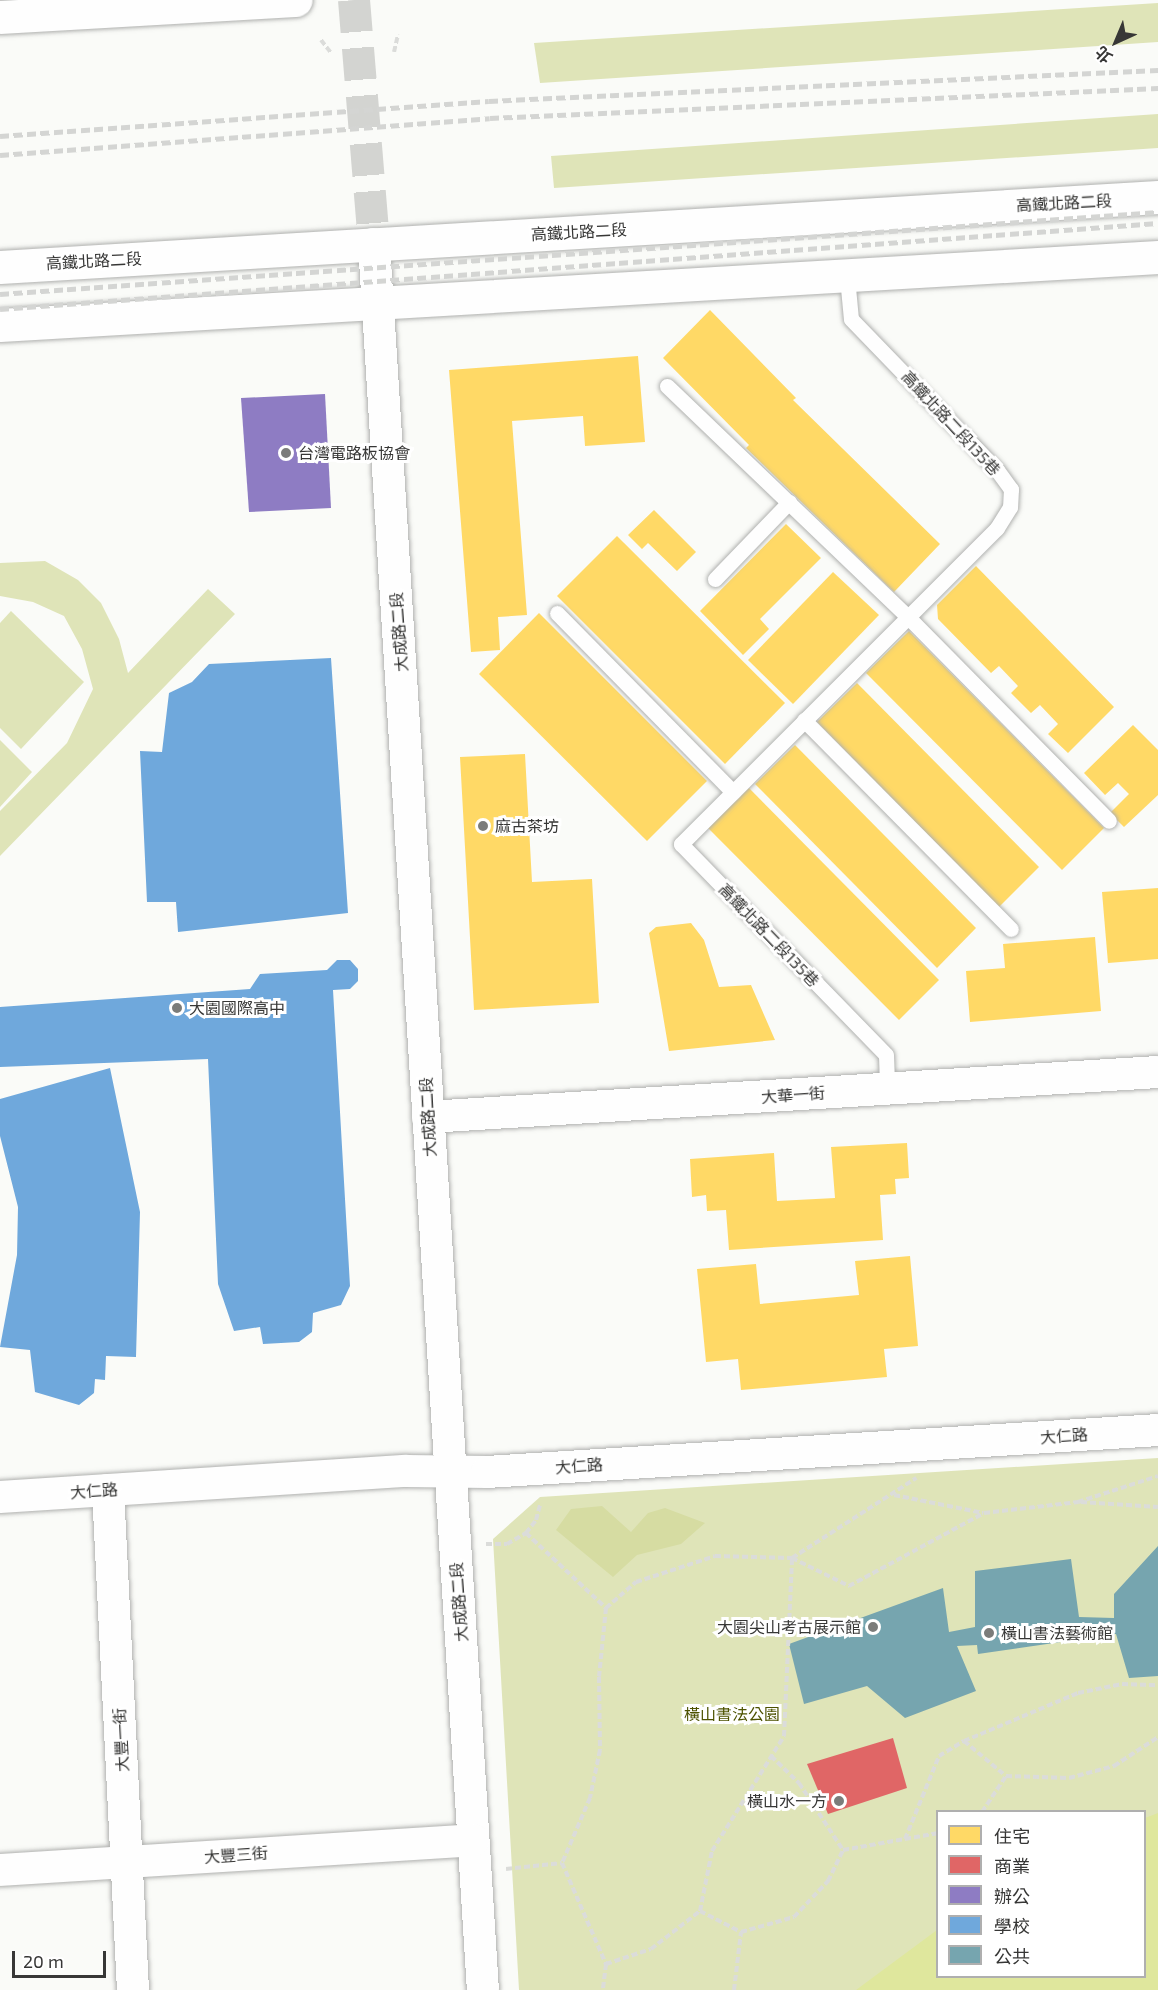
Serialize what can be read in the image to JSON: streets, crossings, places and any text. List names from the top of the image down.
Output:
{
  "streets": {
    "street": [
      "高鐵北路二段",
      "大成路二段",
      "大華一街",
      "大仁路",
      "大豐一街",
      "大豐三街"
    ],
    "lane": ["高鐵北路二段135巷"]
  },
  "crossings": [
    ["高鐵北路二段", "大成路二段"],
    ["高鐵北路二段135巷", "大華一街"],
    ["大成路二段", "大華一街"],
    ["大成路二段", "大仁路"],
    ["大成路二段", "大豐三街"],
    ["大仁路", "大豐一街"],
    ["大豐一街", "大豐三街"]
  ],
  "parks": ["橫山書法公園"],
  "places": [
    "台灣電路板協會",
    "麻古茶坊",
    "大園國際高中",
    "大園尖山考古展示館",
    "橫山書法藝術館",
    "橫山水一方"
  ],
  "legend": [
    "住宅",
    "商業",
    "辦公",
    "學校",
    "公共"
  ],
  "scale_bar": "20 m",
  "north": "bottom left"
}
